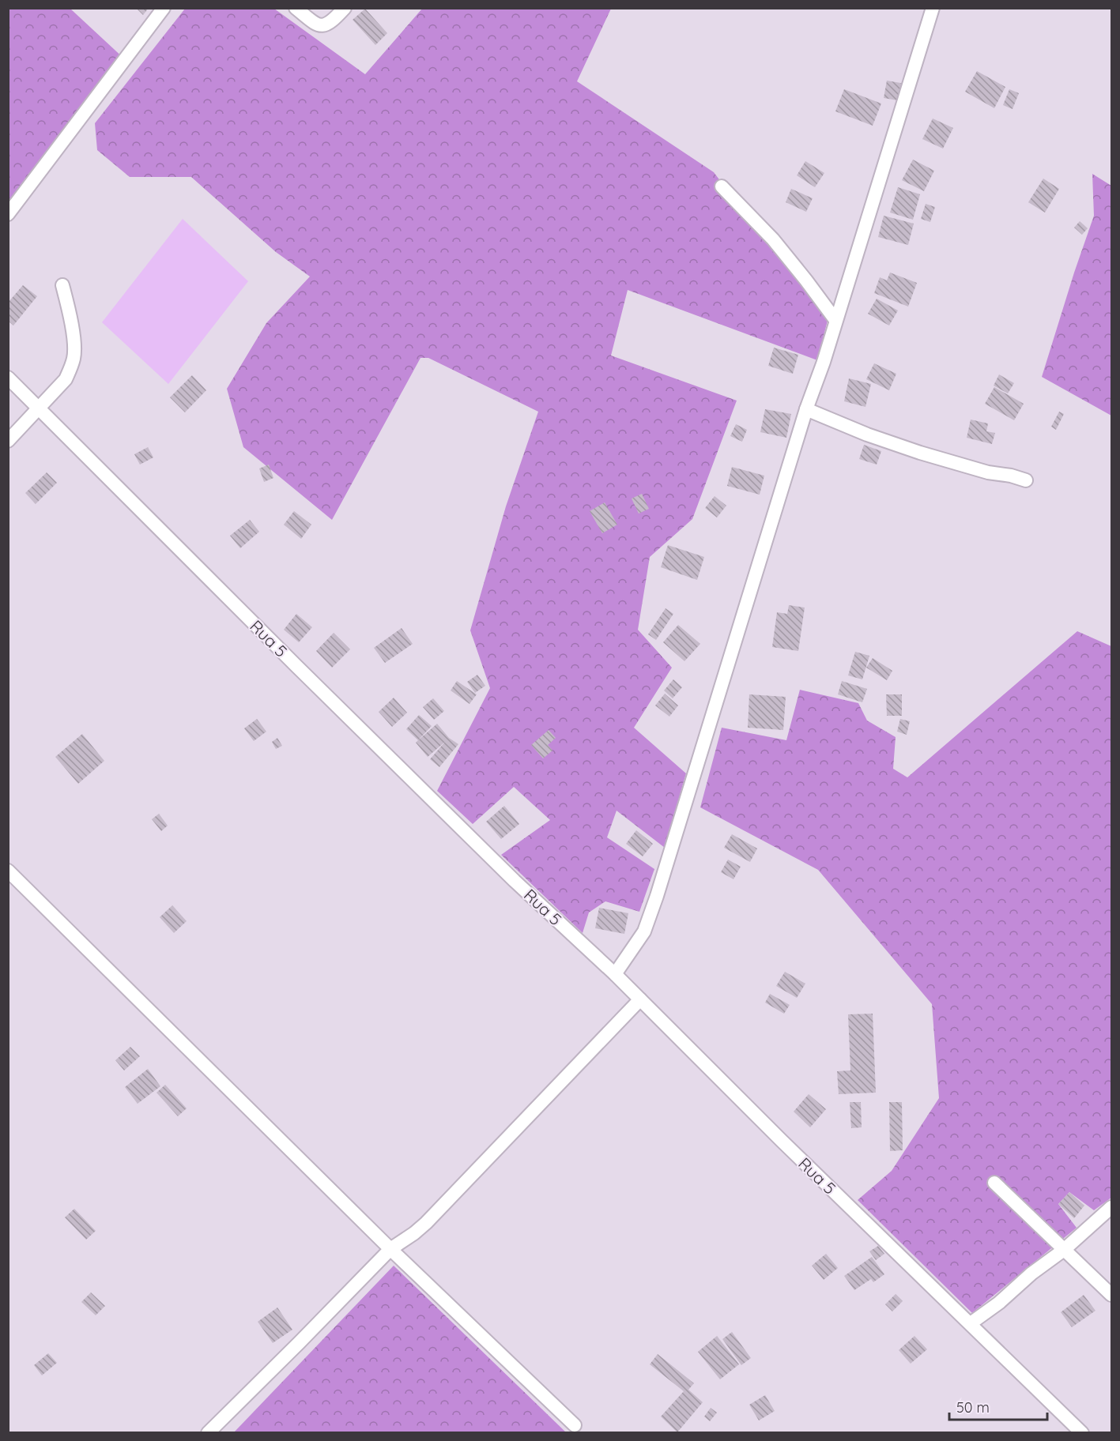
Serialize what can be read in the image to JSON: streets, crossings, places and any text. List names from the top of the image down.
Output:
{
  "streets": {
    "street": ["Rua 5"]
  },
  "scale_bar": "50 m"
}
